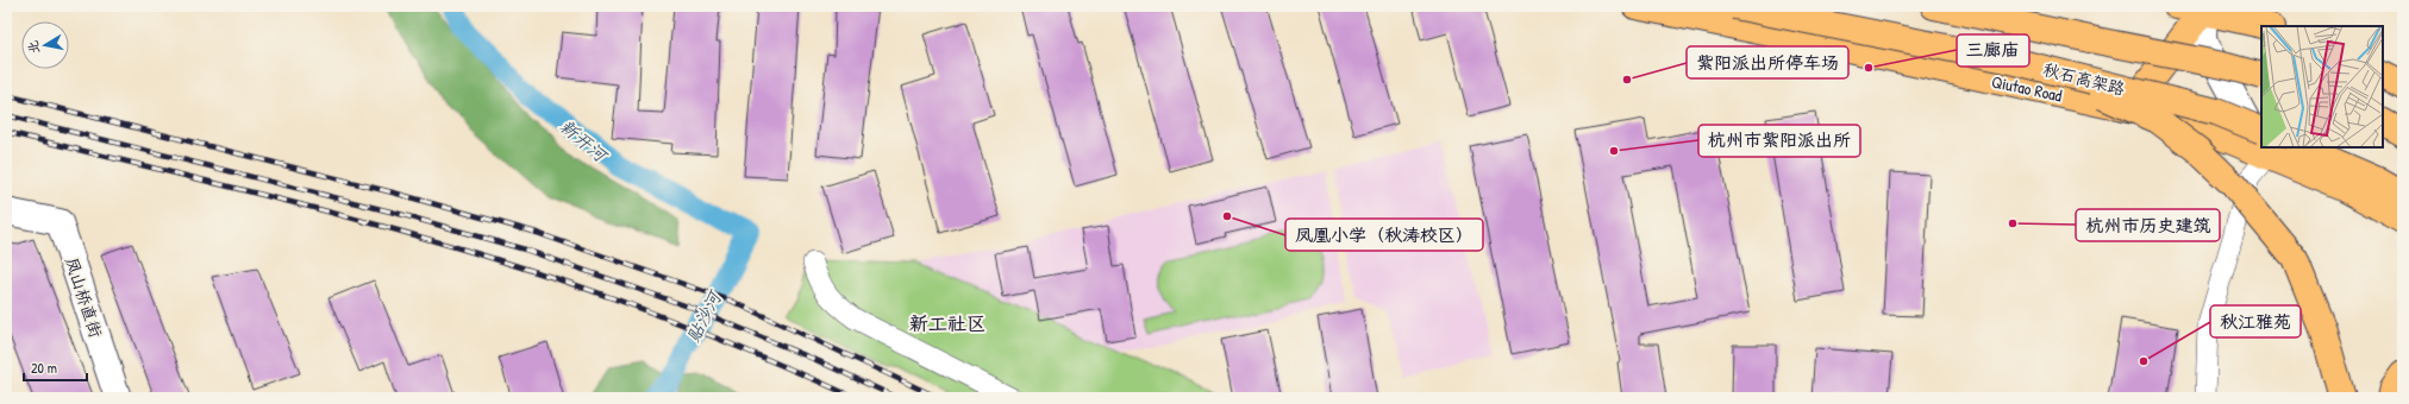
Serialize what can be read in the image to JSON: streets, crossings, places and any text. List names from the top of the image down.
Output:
{
  "streets": {
    "main road": ["秋石高架路", "Qiutao Road"],
    "street": ["凤山桥直街"]
  },
  "districts": ["新工社区"],
  "water": ["新开河", "贴沙河"],
  "places": [
    "三廊庙",
    "紫阳派出所停车场",
    "杭州市紫阳派出所",
    "凤凰小学（秋涛校区）",
    "杭州市历史建筑",
    "秋江雅苑"
  ],
  "scale_bar": "20 m",
  "north": "left"
}
